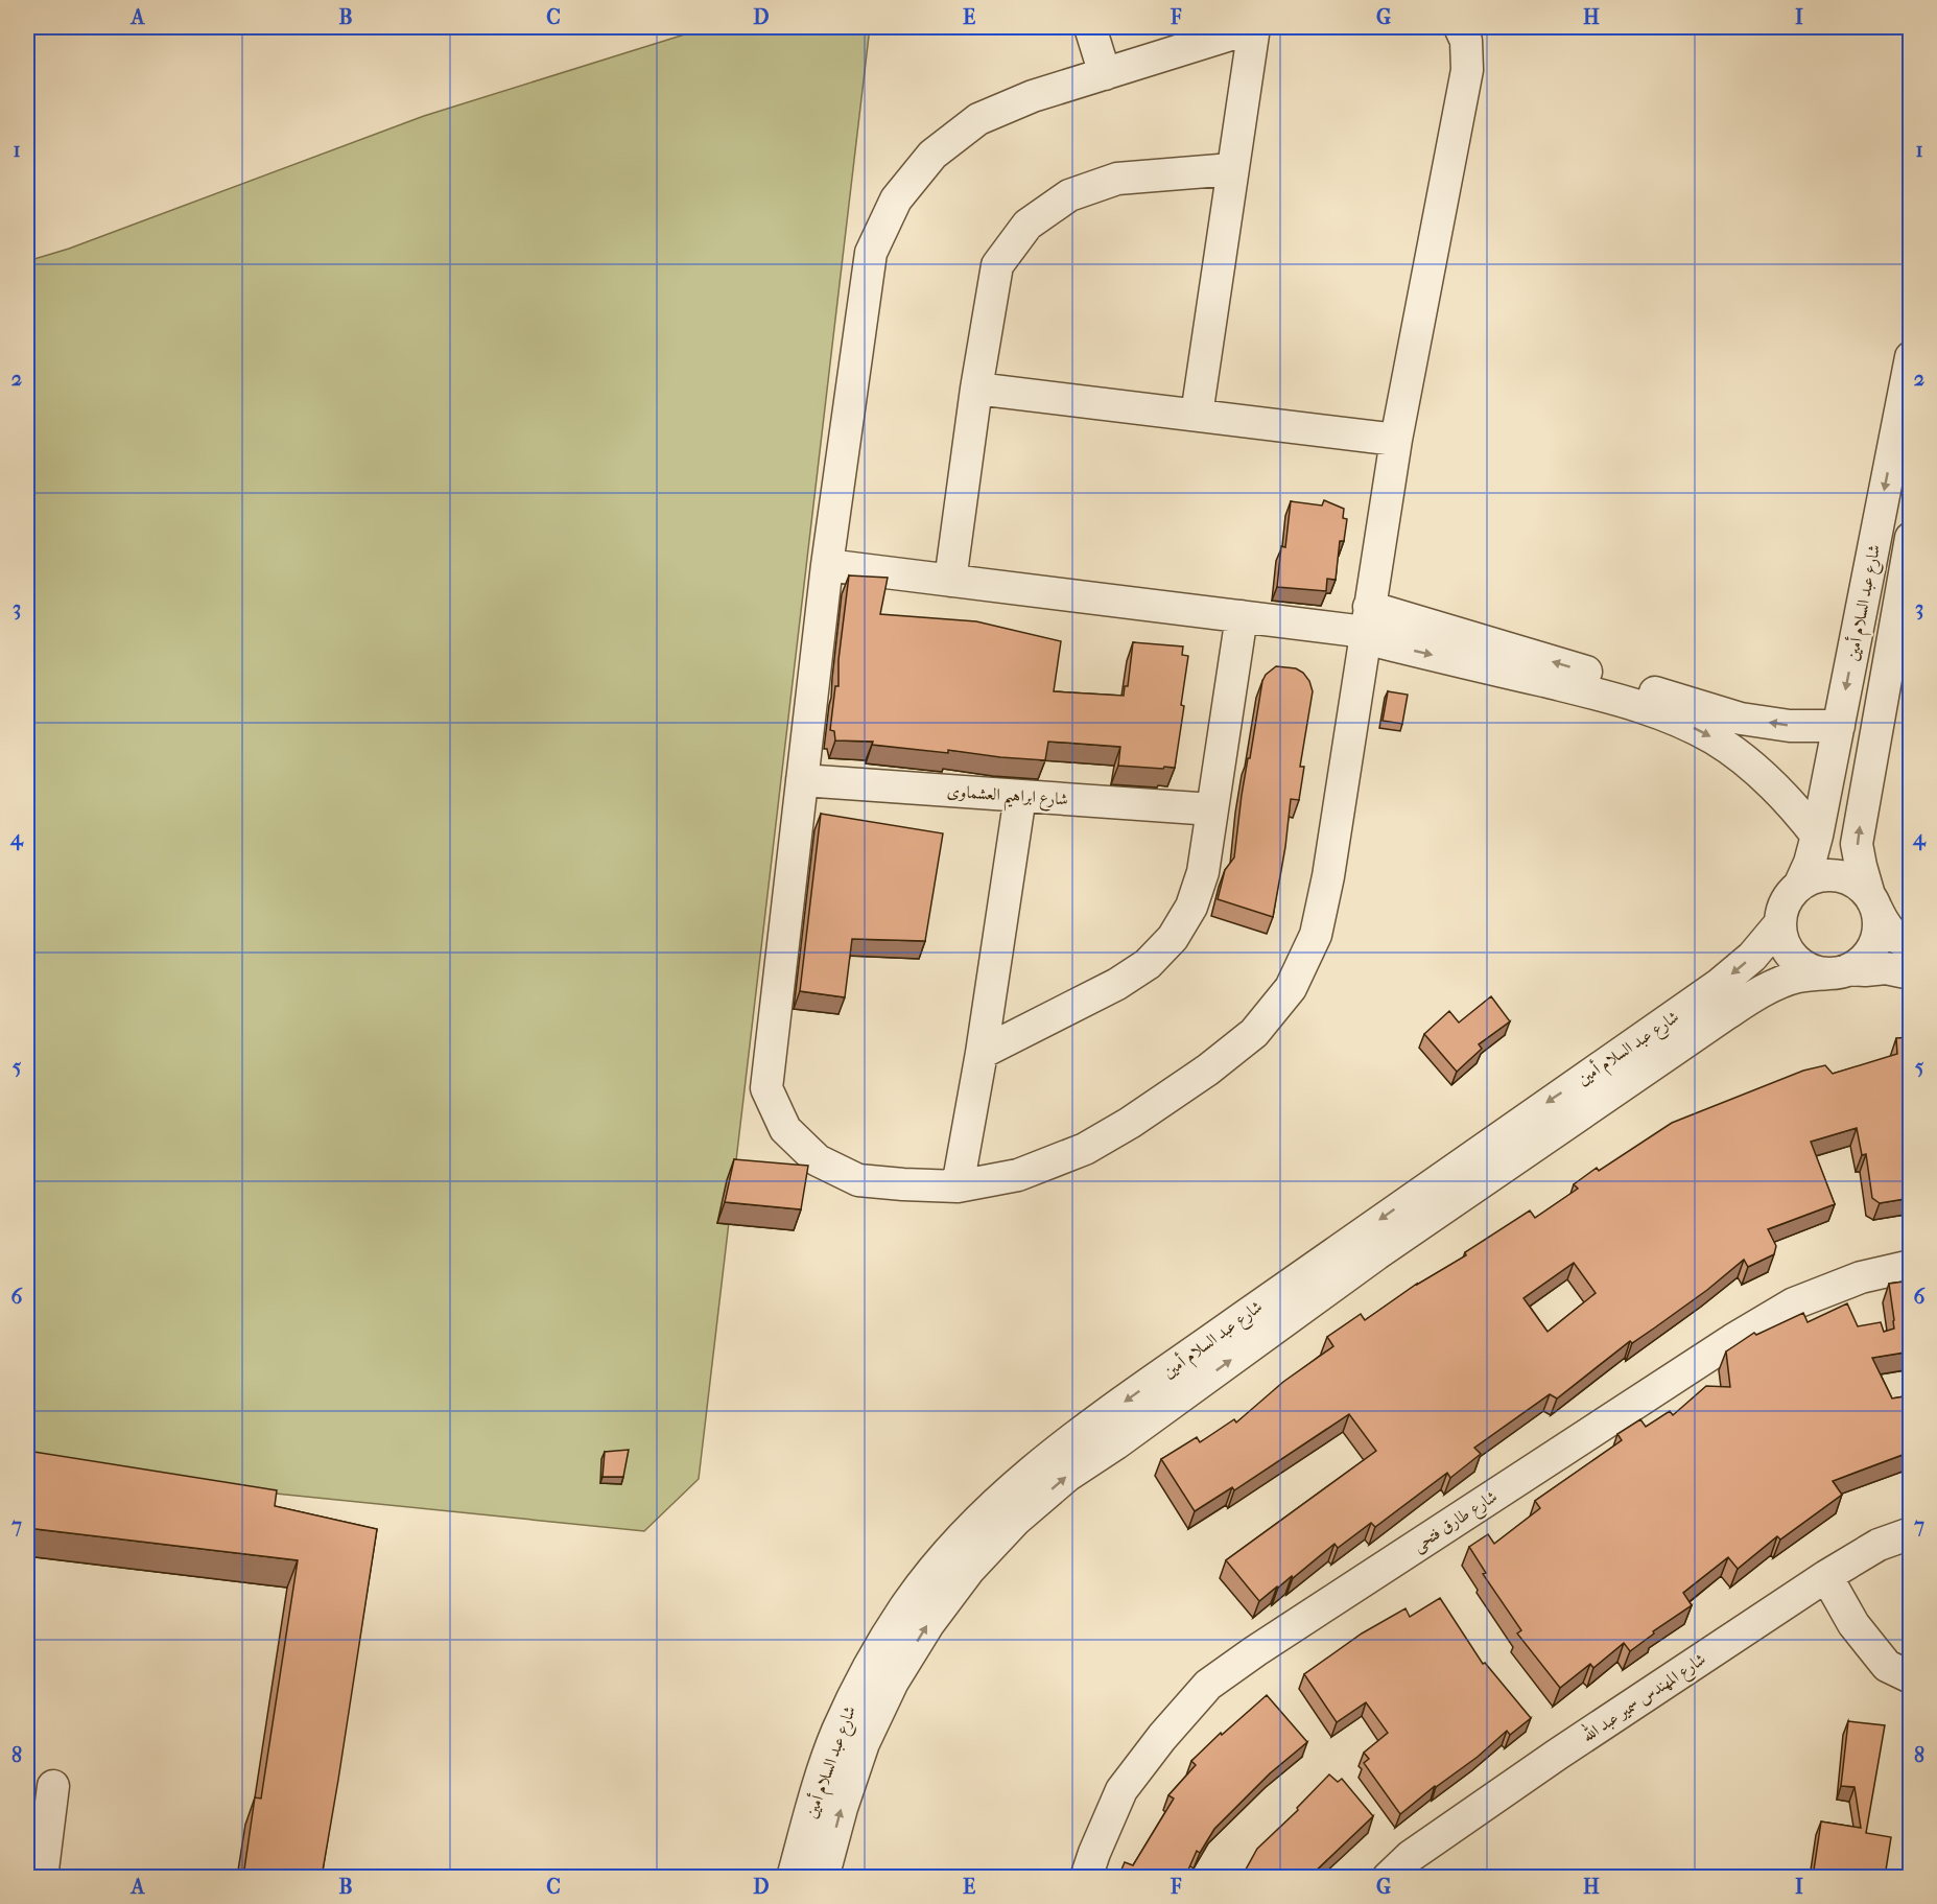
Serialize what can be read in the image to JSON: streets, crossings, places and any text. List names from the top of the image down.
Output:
{
  "streets": {
    "street": [
      "شارع عبد السلام أمين",
      "شارع ابراهيم العشماوى",
      "شارع طارق فتحى",
      "شارع المهندس سمير عبد الله"
    ]
  },
  "grid": {
    "columns": [
      "A",
      "B",
      "C",
      "D",
      "E",
      "F",
      "G",
      "H",
      "I"
    ],
    "rows": [
      "1",
      "2",
      "3",
      "4",
      "5",
      "6",
      "7",
      "8"
    ]
  }
}
